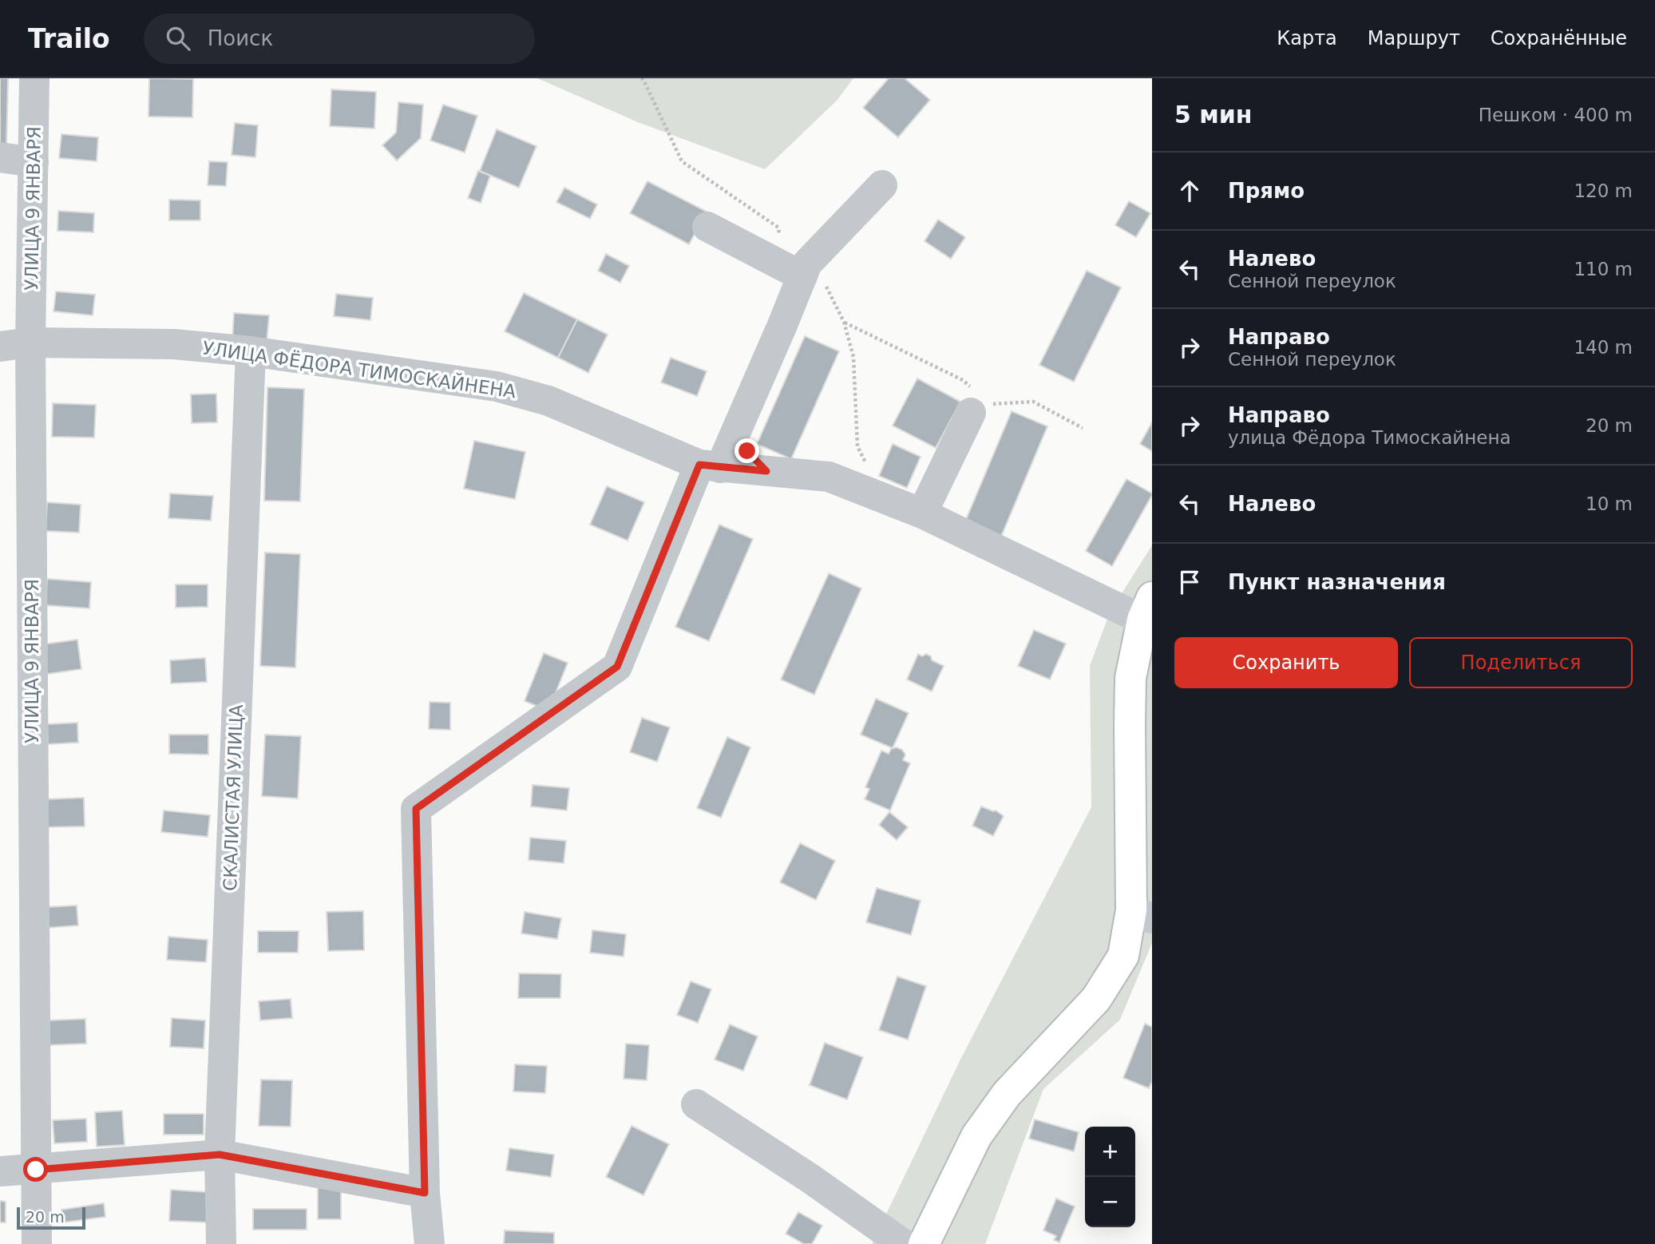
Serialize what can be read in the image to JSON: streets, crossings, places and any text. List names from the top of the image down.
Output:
{
  "streets": {
    "street": ["УЛИЦА 9 ЯНВАРЯ", "УЛИЦА ФЁДОРА ТИМОСКАЙНЕНА", "СКАЛИСТАЯ УЛИЦА"]
  },
  "crossings": [
    ["УЛИЦА 9 ЯНВАРЯ", "УЛИЦА ФЁДОРА ТИМОСКАЙНЕНА"],
    ["УЛИЦА ФЁДОРА ТИМОСКАЙНЕНА", "СКАЛИСТАЯ УЛИЦА"]
  ],
  "scale_bar": "20 m",
  "page": {
    "header": "Trailo",
    "search": "Поиск",
    "nav": ["Карта", "Маршрут", "Сохранённые"],
    "heading": ["5 мин", "Пешком · 400 m"],
    "list": [
      ["Прямо", "120 m"],
      ["Налево", "Сенной переулок", "110 m"],
      ["Направо", "Сенной переулок", "140 m"],
      ["Направо", "улица Фёдора Тимоскайнена", "20 m"],
      ["Налево", "10 m"],
      "Пункт назначения"
    ],
    "buttons": ["Сохранить", "Поделиться"],
    "map_buttons": ["+", "−"],
    "scale": "20 m"
  }
}
